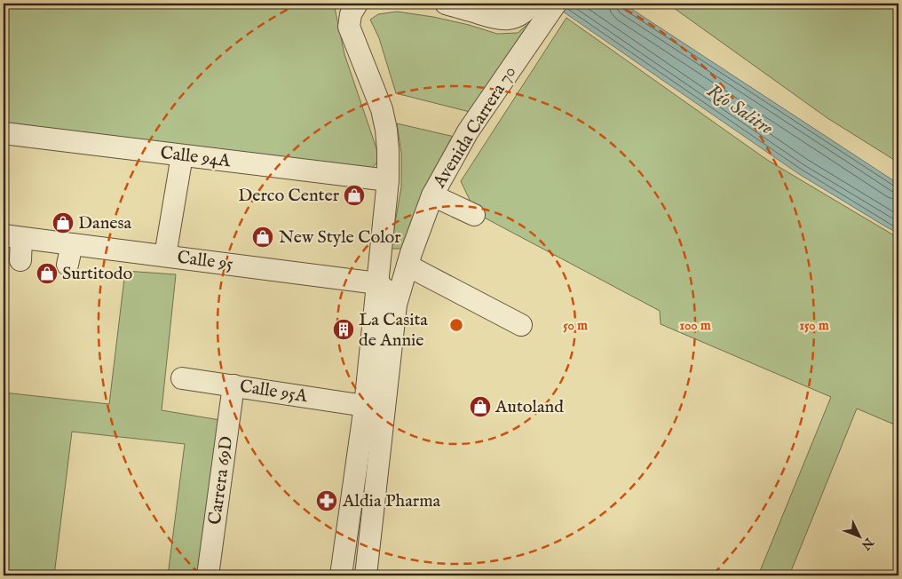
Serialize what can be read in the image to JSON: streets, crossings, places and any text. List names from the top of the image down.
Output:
{
  "streets": {
    "street": [
      "Avenida Carrera 70",
      "Calle 94A",
      "Calle 95",
      "Calle 95A",
      "Carrera 69D"
    ]
  },
  "crossings": [
    ["Calle 95A", "Carrera 69D"]
  ],
  "water": ["Río Salitre"],
  "places": {
    "shop": [
      "Derco Center",
      "Danesa",
      "New Style Color",
      "Surtitodo",
      "Autoland"
    ],
    "building": ["La Casita de Annie"],
    "pharmacy": ["Aldia Pharma"]
  },
  "north": "bottom right",
  "rings": ["50 m", "100 m", "150 m"]
}
